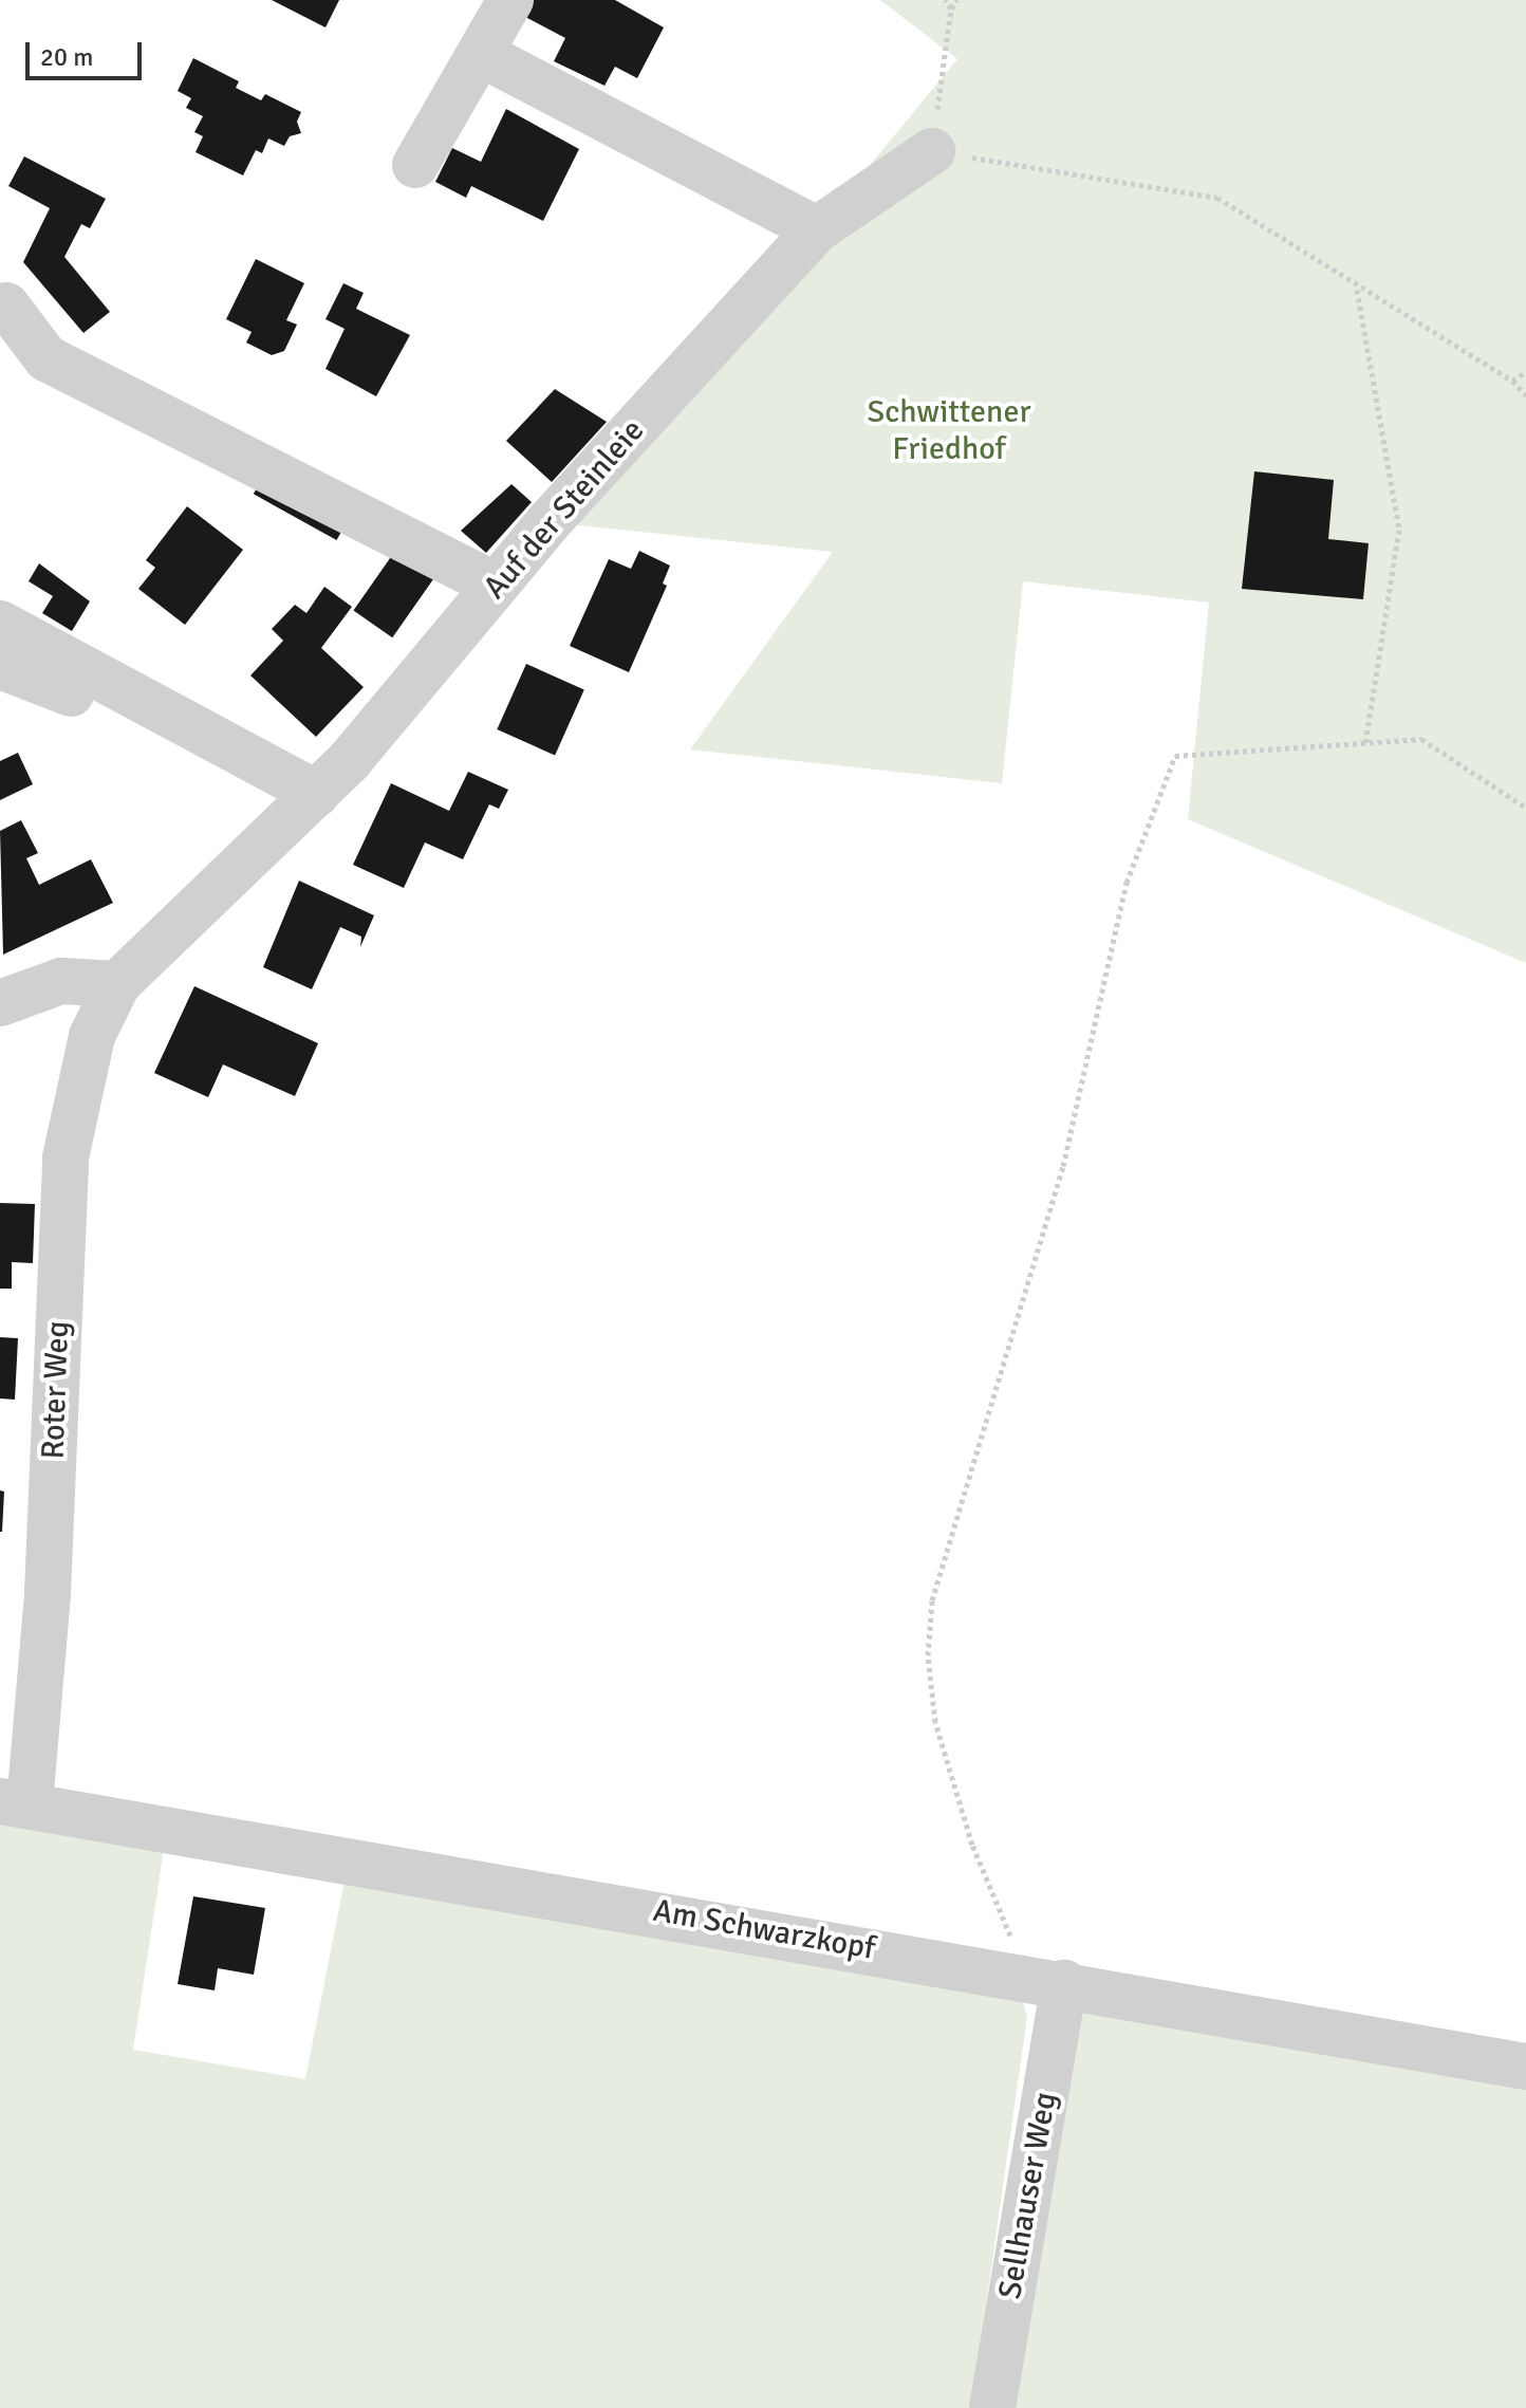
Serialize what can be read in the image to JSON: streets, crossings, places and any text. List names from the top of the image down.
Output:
{
  "streets": {
    "street": [
      "Auf der Steinleie",
      "Roter Weg",
      "Am Schwarzkopf",
      "Sellhauser Weg"
    ]
  },
  "crossings": [
    ["Auf der Steinleie", "Roter Weg"],
    ["Roter Weg", "Am Schwarzkopf"],
    ["Am Schwarzkopf", "Sellhauser Weg"]
  ],
  "parks": ["Schwittener Friedhof"],
  "scale_bar": "20 m"
}
